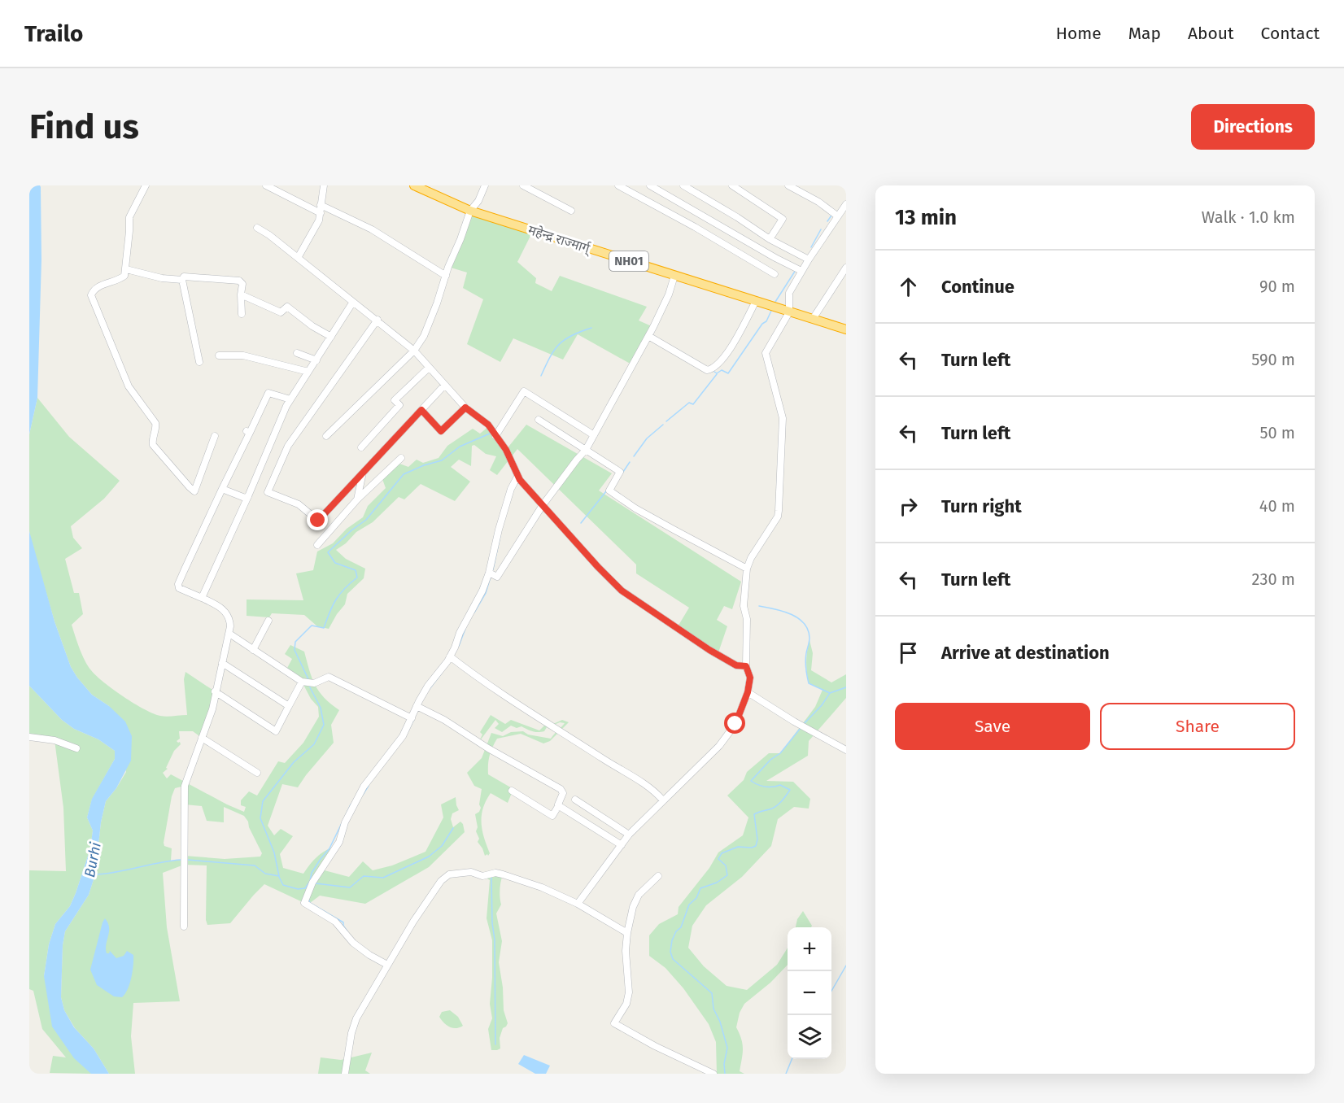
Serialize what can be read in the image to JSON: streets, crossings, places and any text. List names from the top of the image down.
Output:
{
  "streets": {
    "highway": ["महेन्द्र राज्मार्ग्", "NH01"]
  },
  "water": ["Burhi"],
  "page": {
    "header": "Trailo",
    "nav": [
      "Home",
      "Map",
      "About",
      "Contact"
    ],
    "buttons": [
      "Directions",
      ["Save", "Share"]
    ],
    "title": "Find us",
    "heading": ["13 min", "Walk · 1.0 km"],
    "list": [
      ["Continue", "90 m"],
      ["Turn left", "590 m"],
      ["Turn left", "50 m"],
      ["Turn right", "40 m"],
      ["Turn left", "230 m"],
      "Arrive at destination"
    ],
    "map_buttons": ["+", "−"]
  }
}
